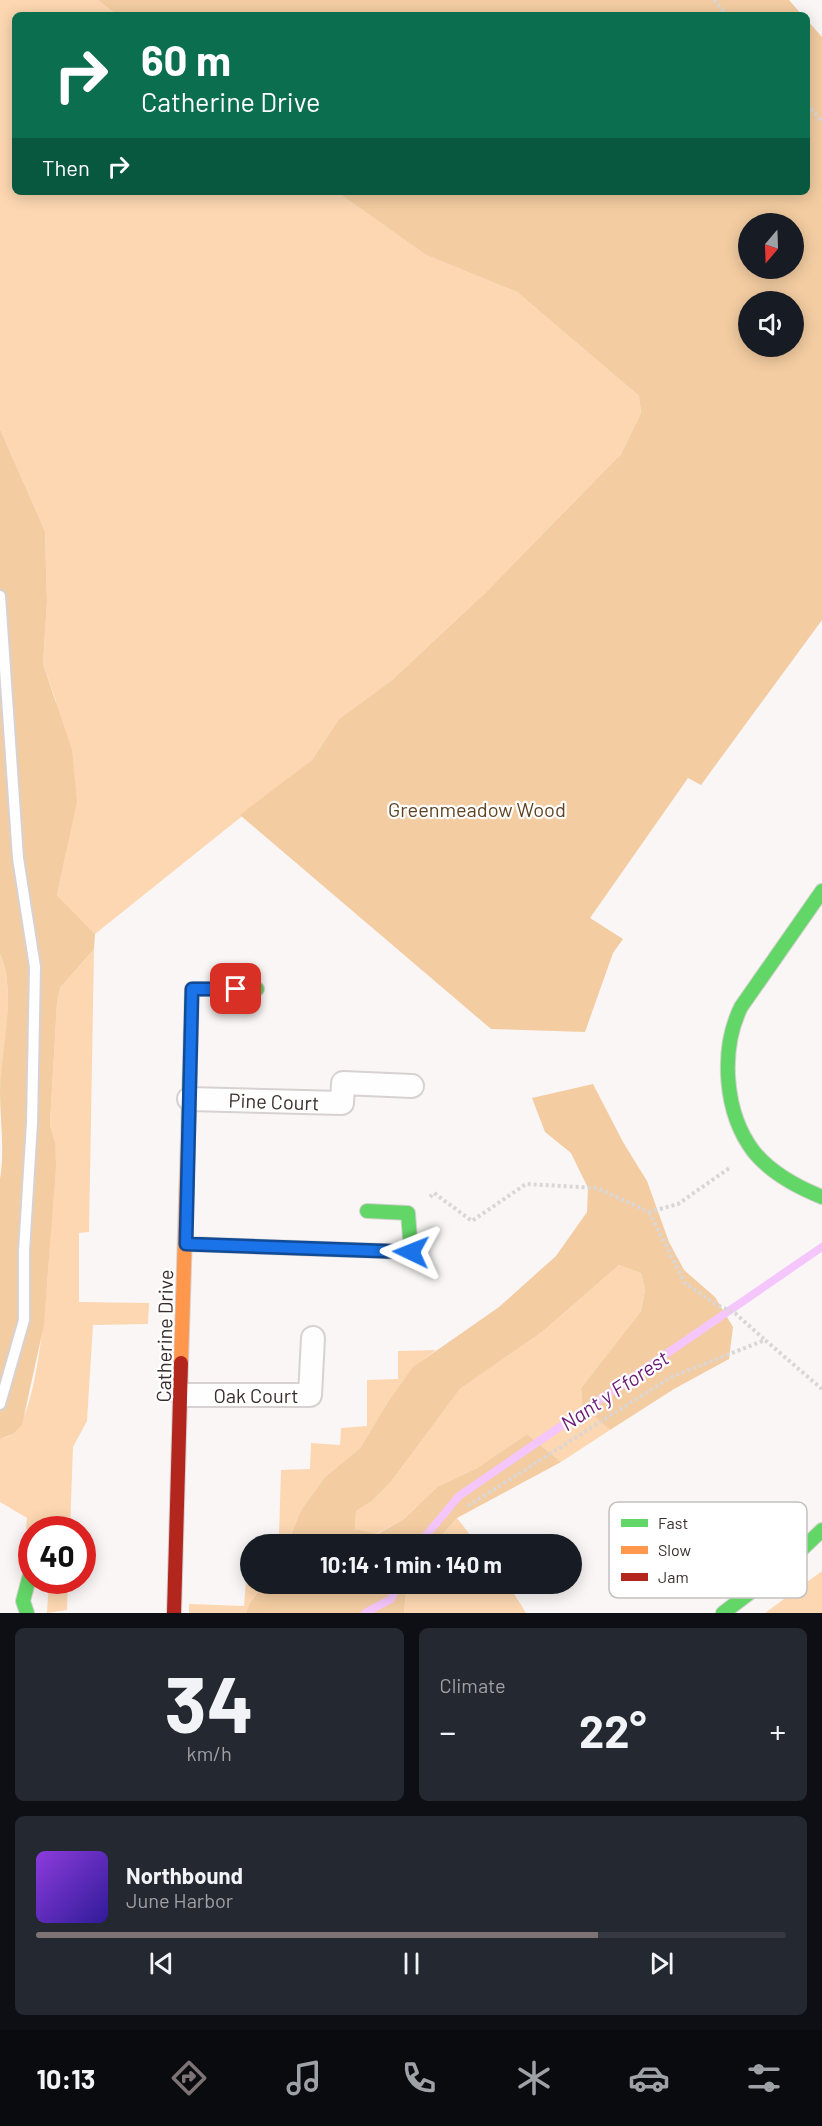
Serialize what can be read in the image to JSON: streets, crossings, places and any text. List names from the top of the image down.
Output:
{
  "streets": {
    "street": ["Pine Court", "Catherine Drive", "Oak Court"]
  },
  "crossings": [
    ["Pine Court", "Catherine Drive"],
    ["Catherine Drive", "Oak Court"]
  ],
  "water": ["Nant y Fforest"],
  "parks": ["Greenmeadow Wood"],
  "legend": ["Fast", "Slow", "Jam"],
  "north": "bottom",
  "page": {
    "turn": ["60 m", "Catherine Drive"],
    "then": "Then",
    "limit": "40",
    "trip": "10:14 · 1 min · 140 m",
    "tile": [
      ["34", "km/h"],
      "Climate"
    ],
    "heat": ["−", "22°", "+"],
    "song": ["Northbound", "June Harbor"],
    "tabs": "10:13"
  }
}
